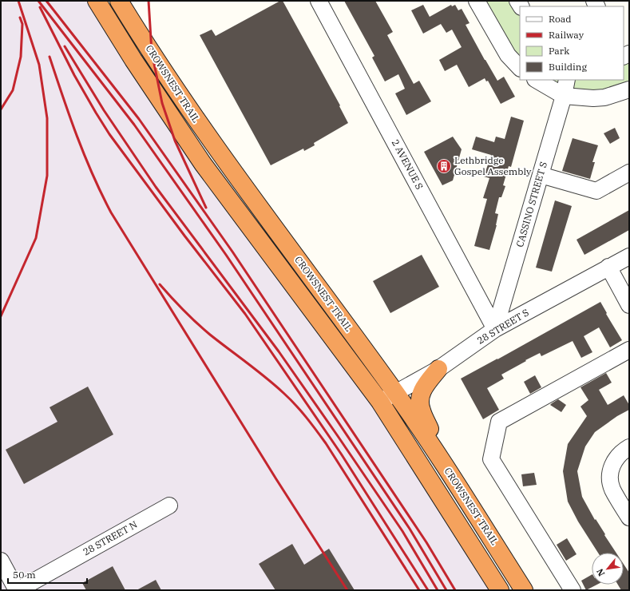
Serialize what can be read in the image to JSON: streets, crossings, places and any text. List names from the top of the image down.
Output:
{
  "streets": {
    "highway": ["CROWSNEST TRAIL"],
    "street": [
      "2 AVENUE S",
      "CASSINO STREET S",
      "28 STREET S",
      "28 STREET N"
    ]
  },
  "crossings": [
    ["CROWSNEST TRAIL", "28 STREET S"],
    ["2 AVENUE S", "CASSINO STREET S"],
    ["2 AVENUE S", "28 STREET S"],
    ["CASSINO STREET S", "28 STREET S"]
  ],
  "places": {
    "building": ["Lethbridge Gospel Assembly"]
  },
  "legend": [
    "Road",
    "Railway",
    "Park",
    "Building"
  ],
  "scale_bar": "50 m",
  "north": "bottom left"
}
